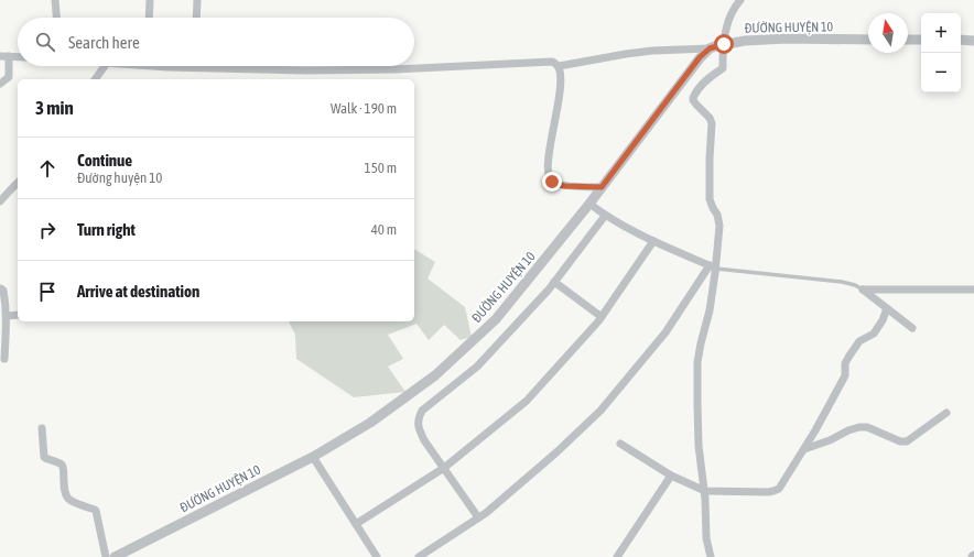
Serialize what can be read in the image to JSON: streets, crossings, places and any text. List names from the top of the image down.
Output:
{
  "streets": {
    "street": ["ĐƯỜNG HUYỆN 10"]
  },
  "north": "top",
  "page": {
    "map_buttons": ["+", "−"],
    "search": "Search here",
    "heading": ["3 min", "Walk · 190 m"],
    "list": [
      ["Continue", "Đường huyện 10", "150 m"],
      ["Turn right", "40 m"],
      "Arrive at destination"
    ]
  }
}
